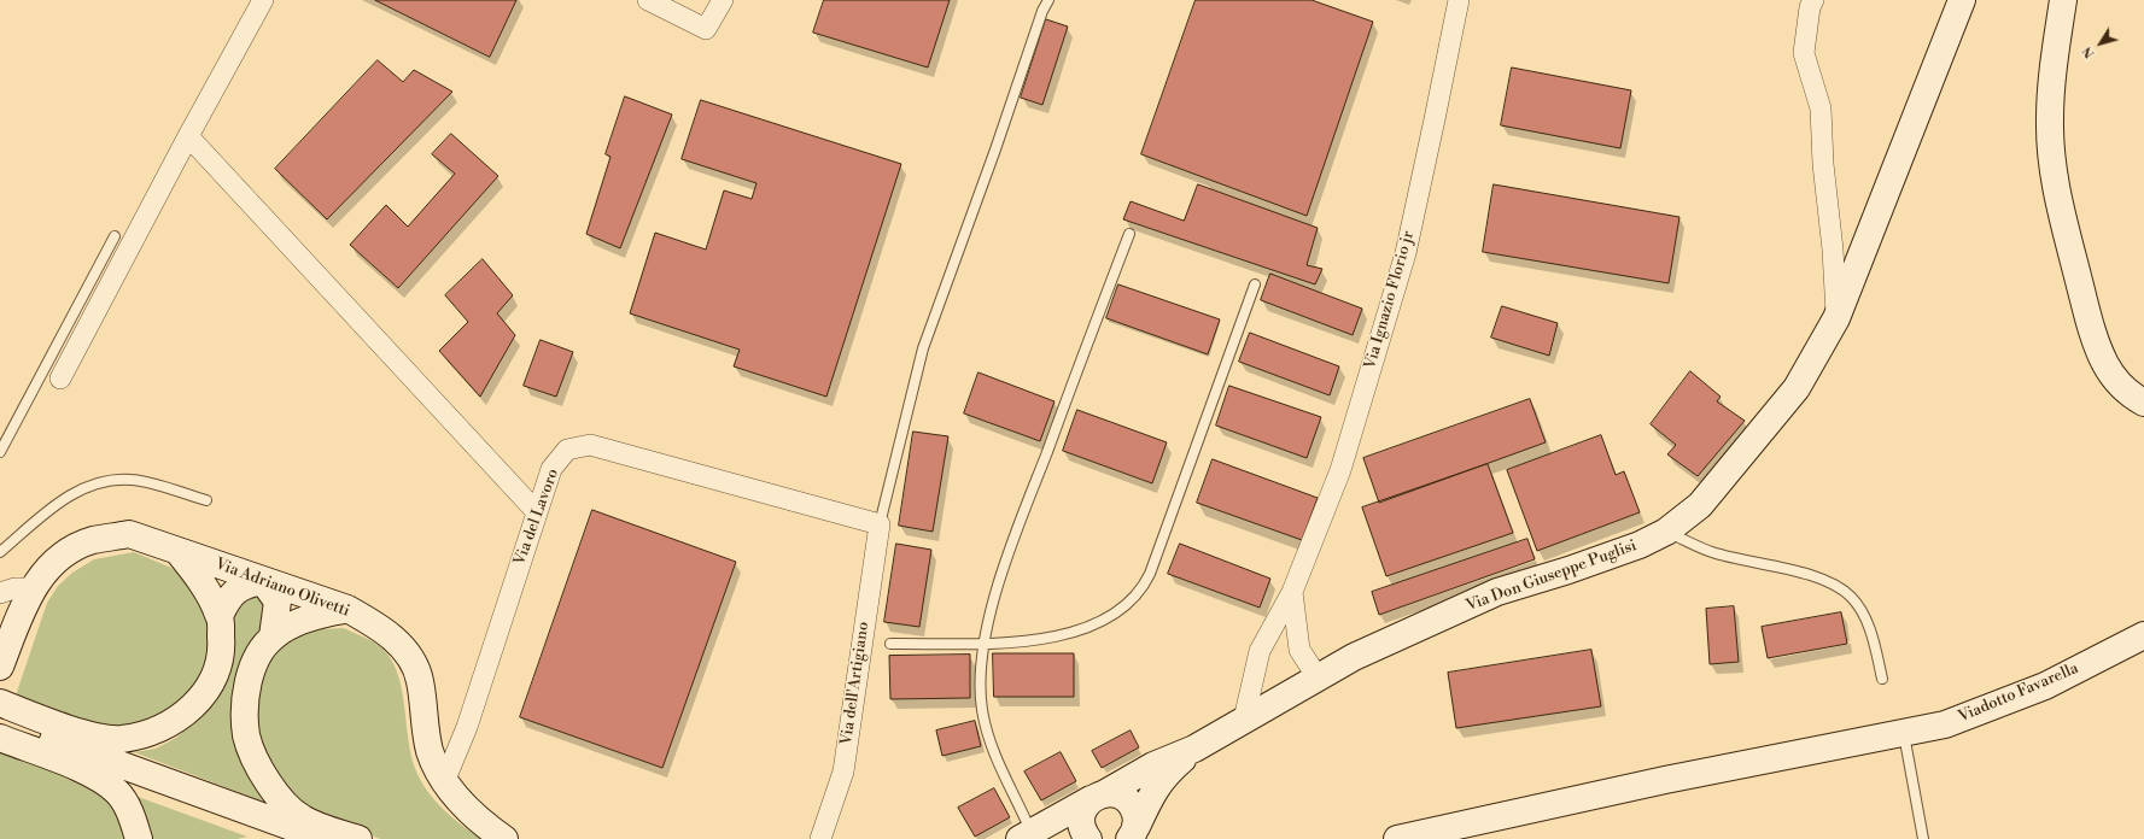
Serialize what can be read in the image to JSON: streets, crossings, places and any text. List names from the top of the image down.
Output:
{
  "streets": {
    "main road": ["Via Don Giuseppe Puglisi", "Via Adriano Olivetti", "Viadotto Favarella"],
    "street": ["Via Ignazio Florio jr", "Via del Lavoro", "Via dell'Artigiano"]
  },
  "crossings": [
    ["Via Ignazio Florio jr", "Via Don Giuseppe Puglisi"],
    ["Via del Lavoro", "Via Adriano Olivetti"],
    ["Via del Lavoro", "Via dell'Artigiano"]
  ],
  "north": "bottom left"
}
